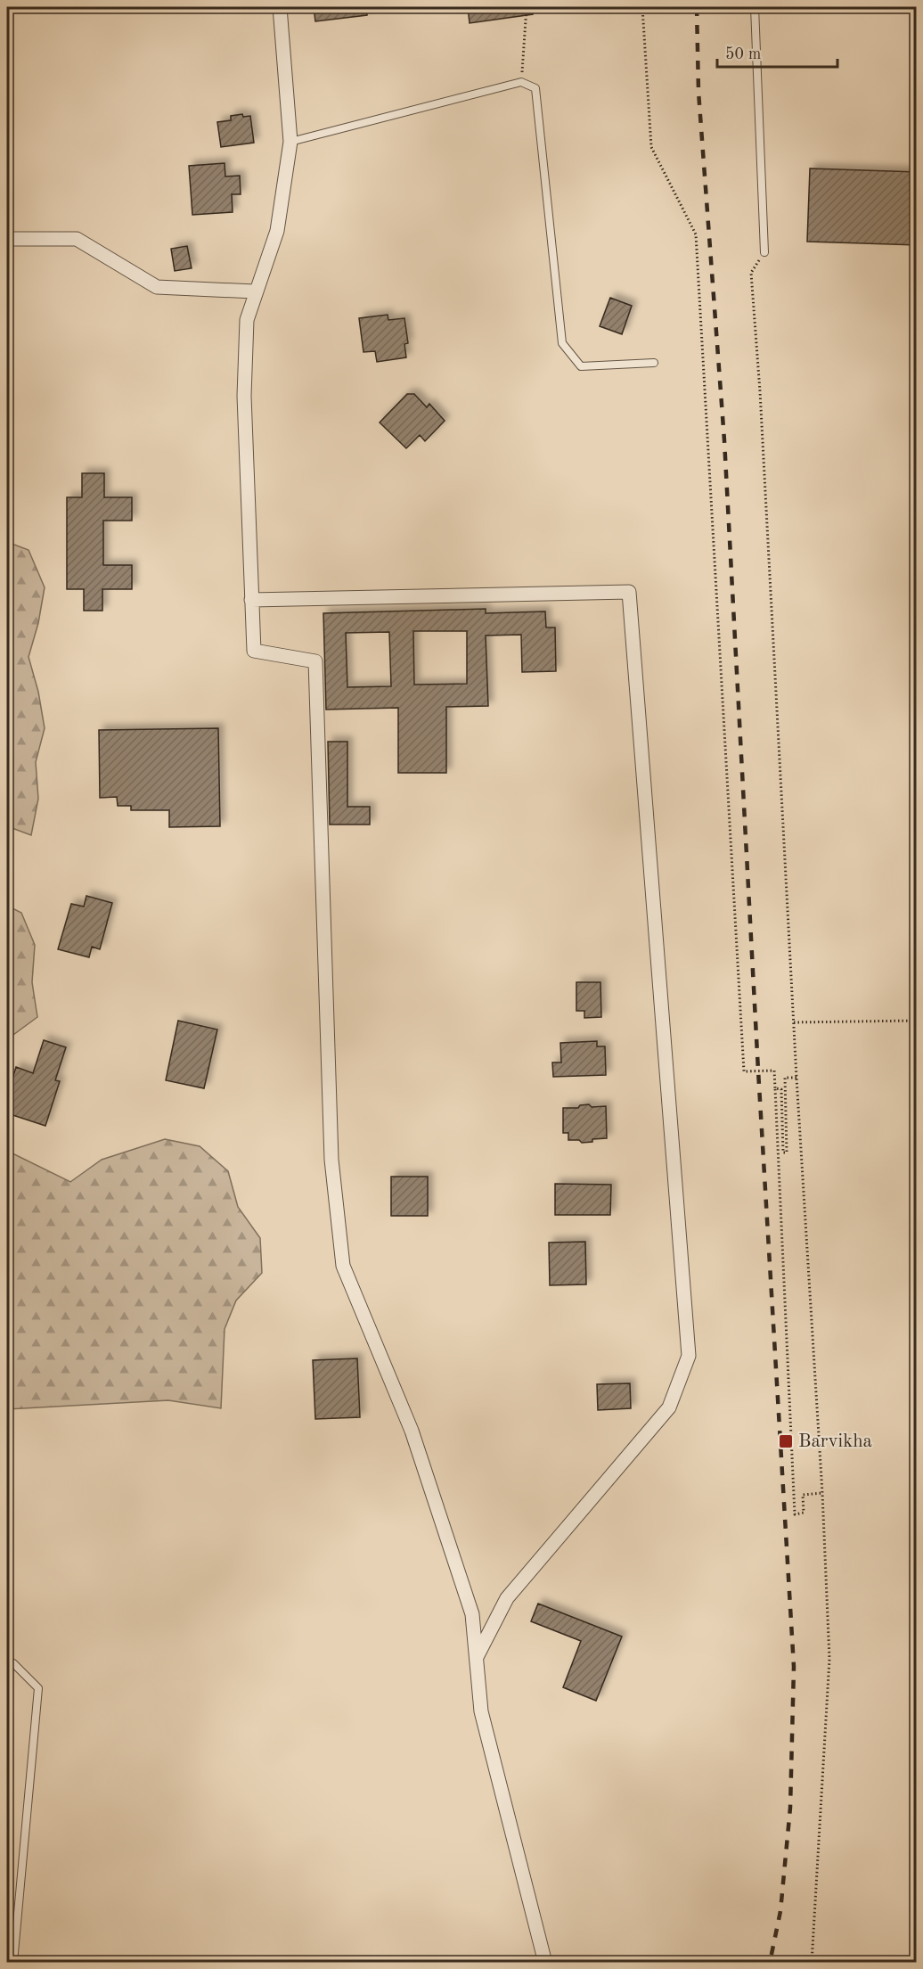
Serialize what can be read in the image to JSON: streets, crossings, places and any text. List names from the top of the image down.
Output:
{
  "places": {
    "transit": ["Barvikha"]
  },
  "scale_bar": "50 m"
}
